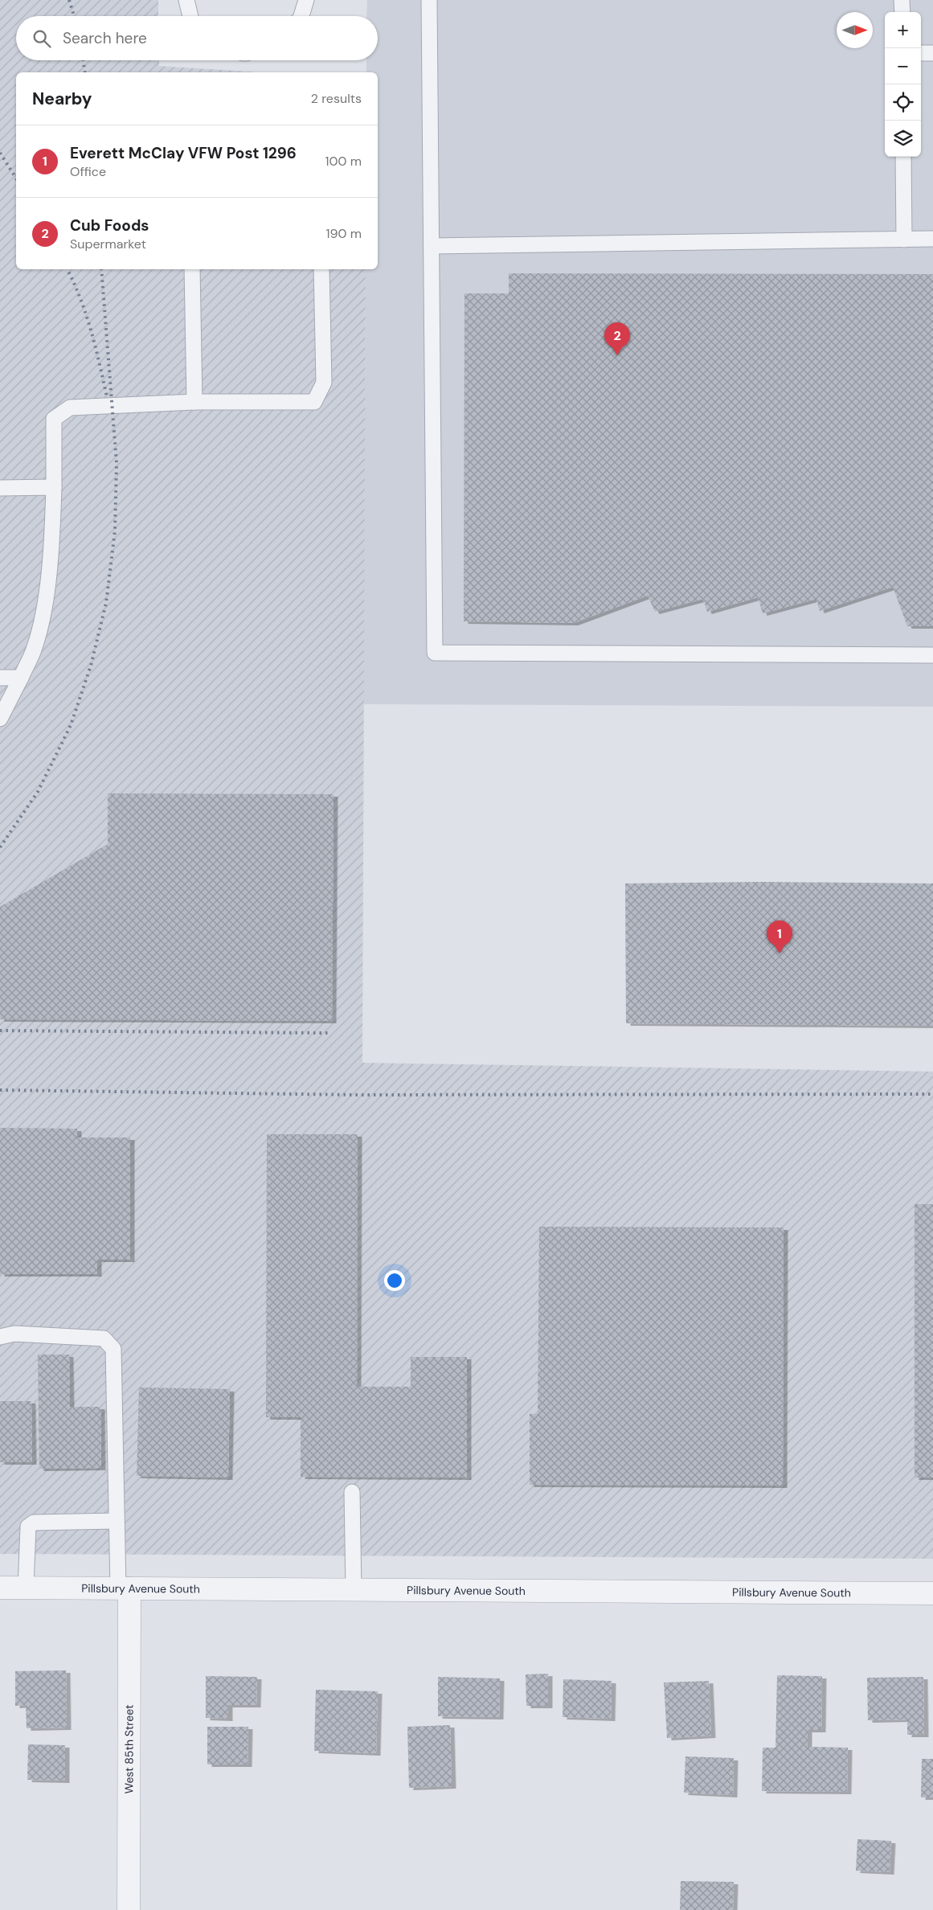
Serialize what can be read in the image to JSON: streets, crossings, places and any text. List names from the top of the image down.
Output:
{
  "streets": {
    "street": ["Pillsbury Avenue South", "West 85th Street"]
  },
  "crossings": [
    ["Pillsbury Avenue South", "West 85th Street"]
  ],
  "north": "right",
  "page": {
    "map_buttons": ["+", "−"],
    "search": "Search here",
    "heading": ["Nearby", "2 results"],
    "list": [
      {
        "mark": "1",
        "name": "Everett McClay VFW Post 1296",
        "note": "Office",
        "value": "100 m"
      },
      {
        "mark": "2",
        "name": "Cub Foods",
        "note": "Supermarket",
        "value": "190 m"
      }
    ],
    "pins": ["2", "1"]
  }
}
